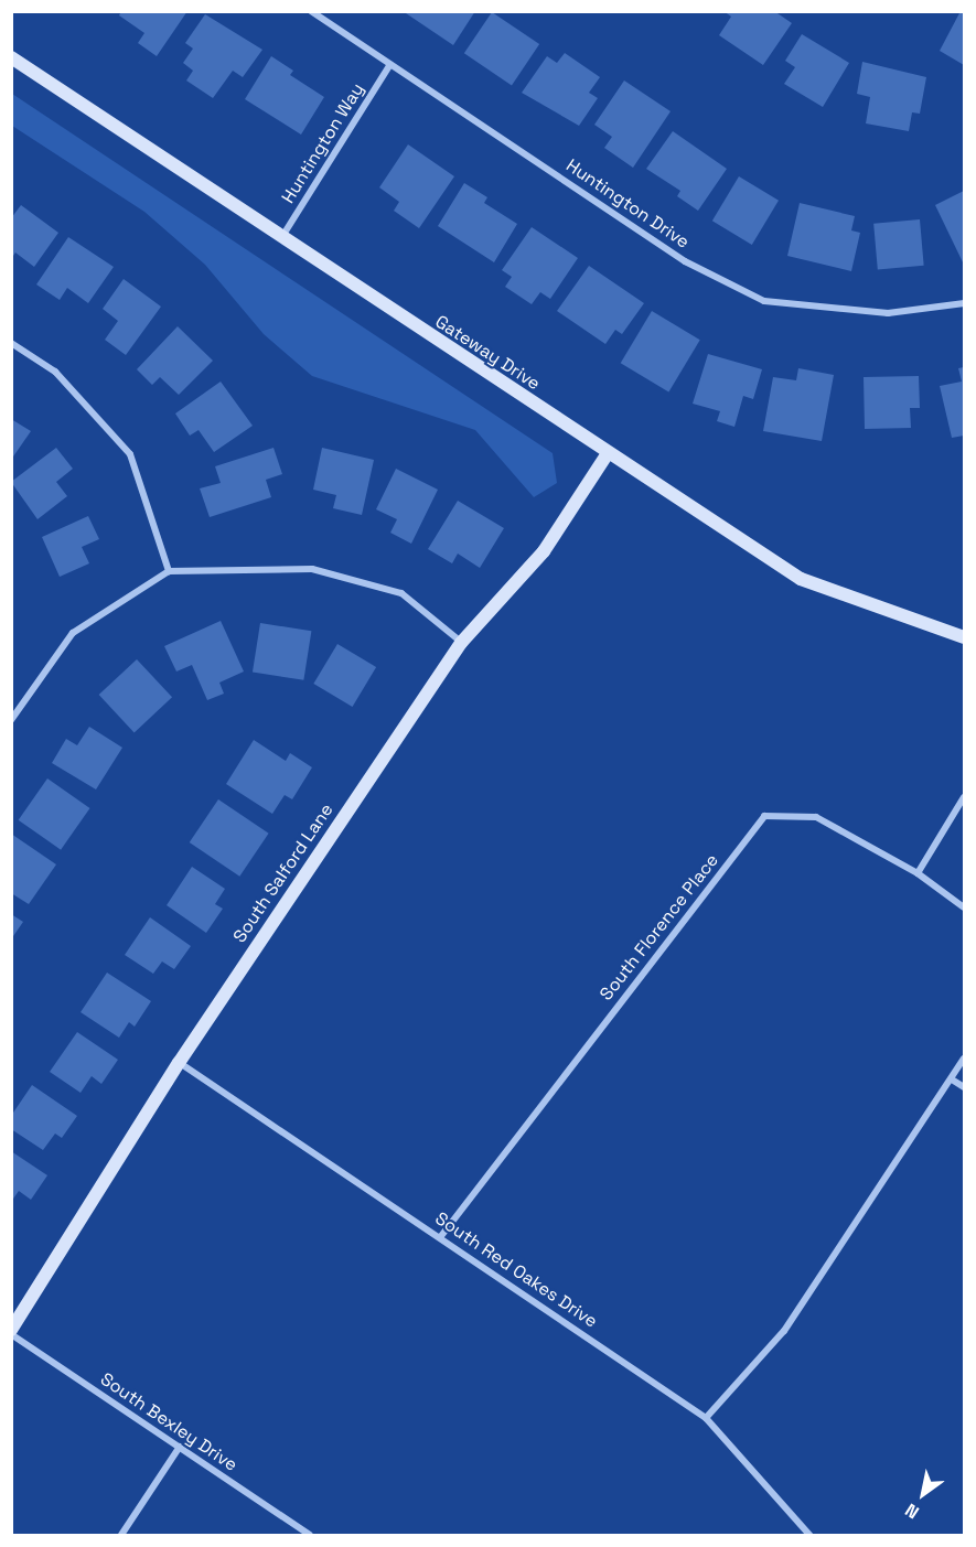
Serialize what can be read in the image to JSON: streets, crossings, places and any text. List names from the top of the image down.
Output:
{
  "streets": {
    "street": [
      "Huntington Way",
      "Huntington Drive",
      "Gateway Drive",
      "South Salford Lane",
      "South Florence Place",
      "South Red Oakes Drive",
      "South Bexley Drive"
    ]
  },
  "crossings": [
    ["Huntington Way", "Huntington Drive"],
    ["Huntington Way", "Gateway Drive"],
    ["Gateway Drive", "South Salford Lane"],
    ["South Salford Lane", "South Red Oakes Drive"],
    ["South Salford Lane", "South Bexley Drive"],
    ["South Florence Place", "South Red Oakes Drive"]
  ],
  "north": "bottom left"
}
